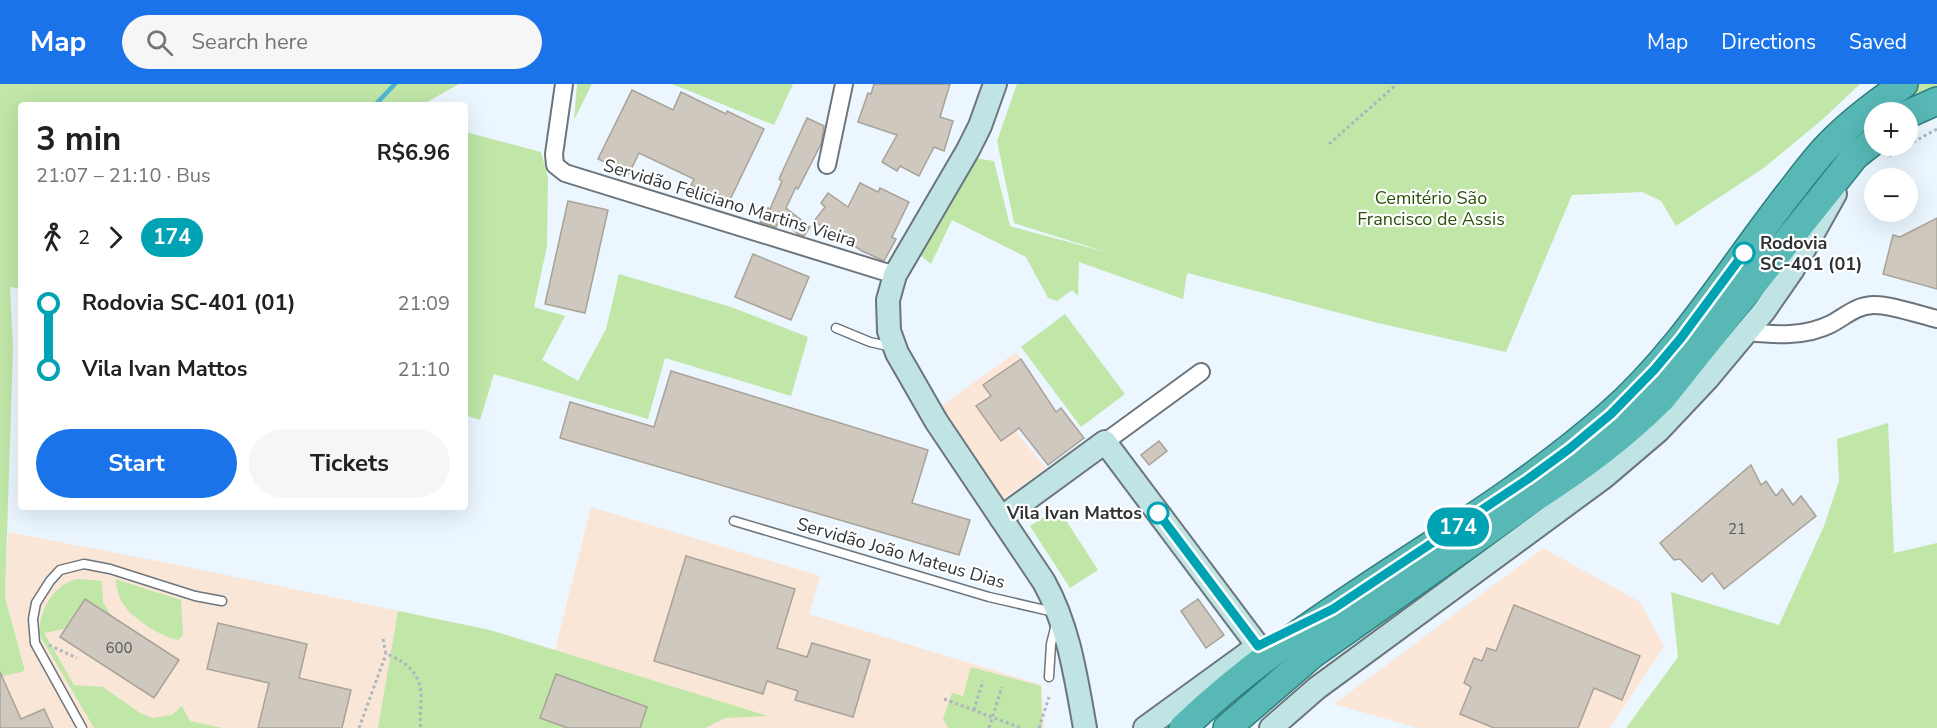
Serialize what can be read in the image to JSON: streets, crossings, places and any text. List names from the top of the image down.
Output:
{
  "streets": {
    "street": ["Servidão Feliciano Martins Vieira"],
    "lane": ["Servidão João Mateus Dias"]
  },
  "parks": ["Cemitério São Francisco de Assis"],
  "places": ["Rodovia SC-401 (01)", "Vila Ivan Mattos"],
  "lines": ["bus line 174"],
  "house_numbers": ["21", "600"],
  "page": {
    "header": "Map",
    "search": "Search here",
    "nav": ["Map", "Directions", "Saved"],
    "on_map": "174",
    "map_buttons": ["+", "−"],
    "heading": ["3 min", "21:07 – 21:10 · Bus", "R$6.96"],
    "legs": ["2", "174"],
    "list": [
      {
        "name": "Rodovia SC-401 (01)",
        "value": "21:09"
      },
      {
        "name": "Vila Ivan Mattos",
        "value": "21:10"
      }
    ],
    "buttons": ["Start", "Tickets"]
  }
}
